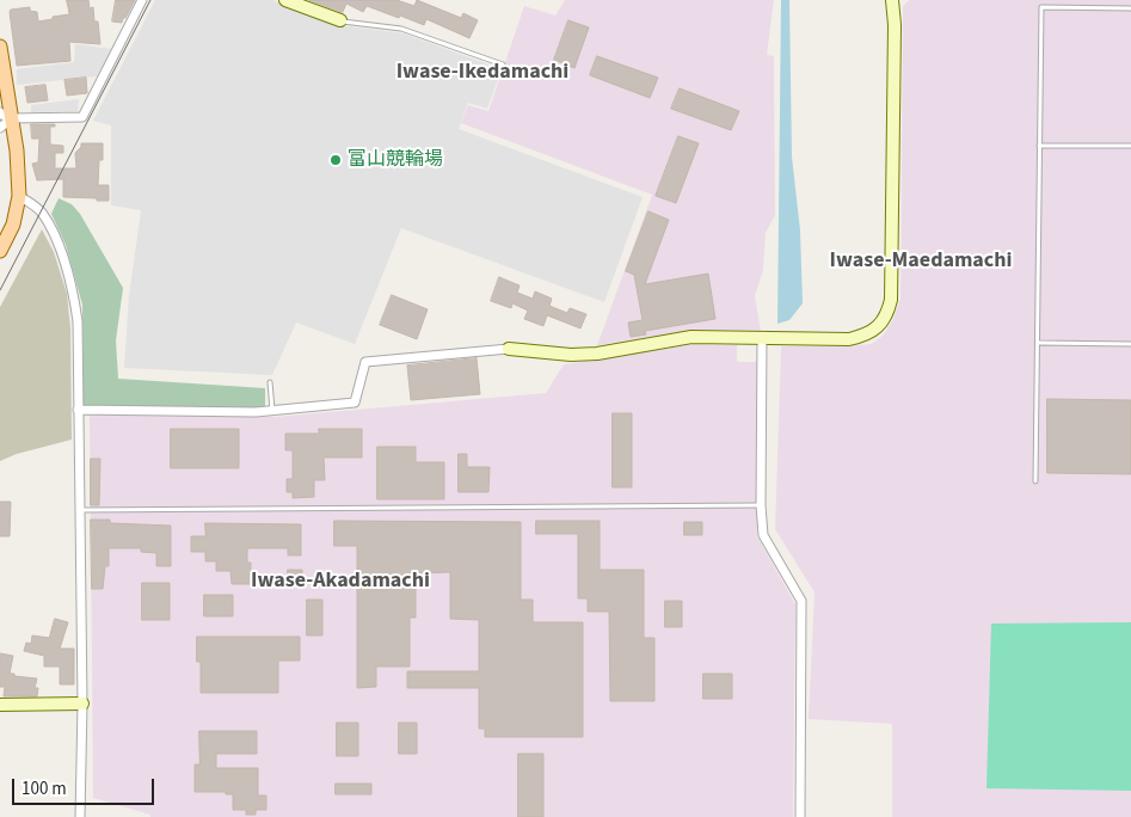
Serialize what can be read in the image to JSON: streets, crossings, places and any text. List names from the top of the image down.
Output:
{
  "districts": ["Iwase-Ikedamachi", "Iwase-Maedamachi", "Iwase-Akadamachi"],
  "places": ["富山競輪場"],
  "scale_bar": "100 m"
}
